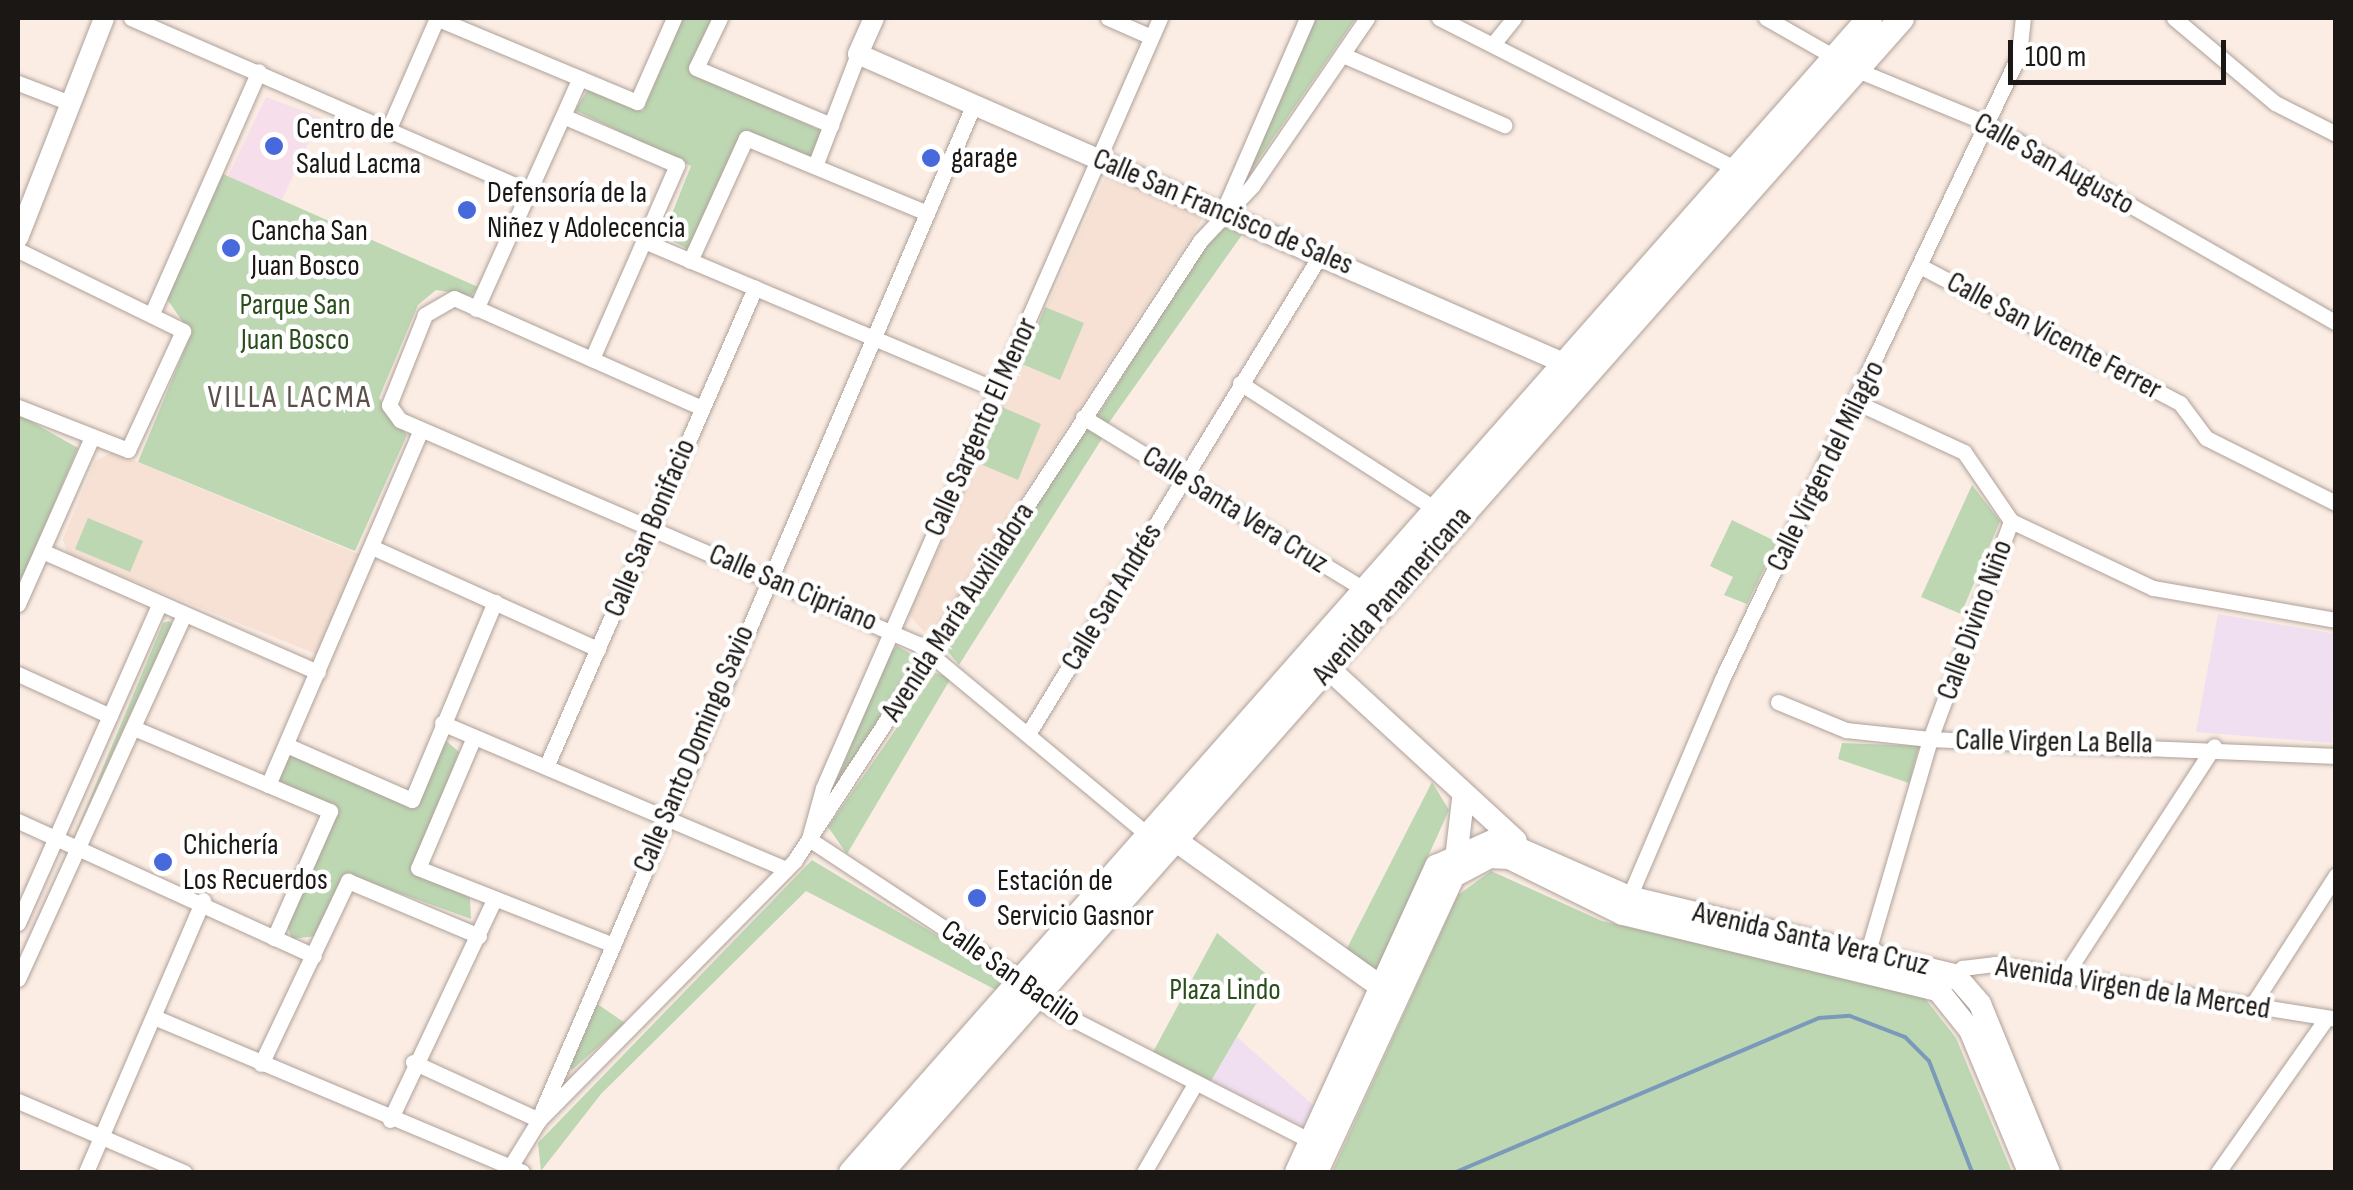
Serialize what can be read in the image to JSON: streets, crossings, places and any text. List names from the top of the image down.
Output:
{
  "streets": {
    "main road": ["Calle San Cipriano", "Avenida Panamericana", "Avenida Santa Vera Cruz"],
    "street": [
      "Calle San Augusto",
      "Calle San Francisco de Sales",
      "Calle San Vicente Ferrer",
      "Calle Sargento El Menor",
      "Calle Virgen del Milagro",
      "Calle Santa Vera Cruz",
      "Calle San Bonifacio",
      "Calle San Andrés",
      "Avenida María Auxiliadora",
      "Calle Divino Niño",
      "Calle Virgen La Bella",
      "Calle Santo Domingo Savio",
      "Calle San Bacilio",
      "Avenida Virgen de la Merced"
    ]
  },
  "crossings": [
    ["Calle San Augusto", "Calle Virgen del Milagro"],
    ["Calle San Augusto", "Avenida Panamericana"],
    ["Calle San Francisco de Sales", "Calle Sargento El Menor"],
    ["Calle San Francisco de Sales", "Avenida Panamericana"],
    ["Calle San Francisco de Sales", "Calle San Andrés"],
    ["Calle San Francisco de Sales", "Avenida María Auxiliadora"],
    ["Calle San Francisco de Sales", "Calle Santo Domingo Savio"],
    ["Calle San Vicente Ferrer", "Calle Virgen del Milagro"],
    ["Calle Sargento El Menor", "Calle San Cipriano"],
    ["Calle Sargento El Menor", "Avenida María Auxiliadora"],
    ["Calle Sargento El Menor", "Calle San Bacilio"],
    ["Calle Virgen del Milagro", "Avenida Santa Vera Cruz"],
    ["Calle Santa Vera Cruz", "Avenida Panamericana"],
    ["Calle Santa Vera Cruz", "Calle San Andrés"],
    ["Calle Santa Vera Cruz", "Avenida María Auxiliadora"],
    ["Calle San Bonifacio", "Calle San Cipriano"],
    ["Calle San Cipriano", "Avenida Panamericana"],
    ["Calle San Cipriano", "Calle San Andrés"],
    ["Calle San Cipriano", "Avenida María Auxiliadora"],
    ["Calle San Cipriano", "Calle Santo Domingo Savio"],
    ["Avenida Panamericana", "Calle San Bacilio"],
    ["Avenida María Auxiliadora", "Calle Santo Domingo Savio"],
    ["Avenida María Auxiliadora", "Calle San Bacilio"],
    ["Calle Divino Niño", "Calle Virgen La Bella"],
    ["Calle Divino Niño", "Avenida Santa Vera Cruz"],
    ["Avenida Santa Vera Cruz", "Avenida Virgen de la Merced"]
  ],
  "districts": ["VILLA LACMA"],
  "parks": ["Parque San Juan Bosco", "Plaza Lindo"],
  "places": [
    "Centro de Salud Lacma",
    "garage",
    "Defensoría de la Niñez y Adolecencia",
    "Cancha San Juan Bosco",
    "Chichería Los Recuerdos",
    "Estación de Servicio Gasnor"
  ],
  "scale_bar": "100 m"
}
